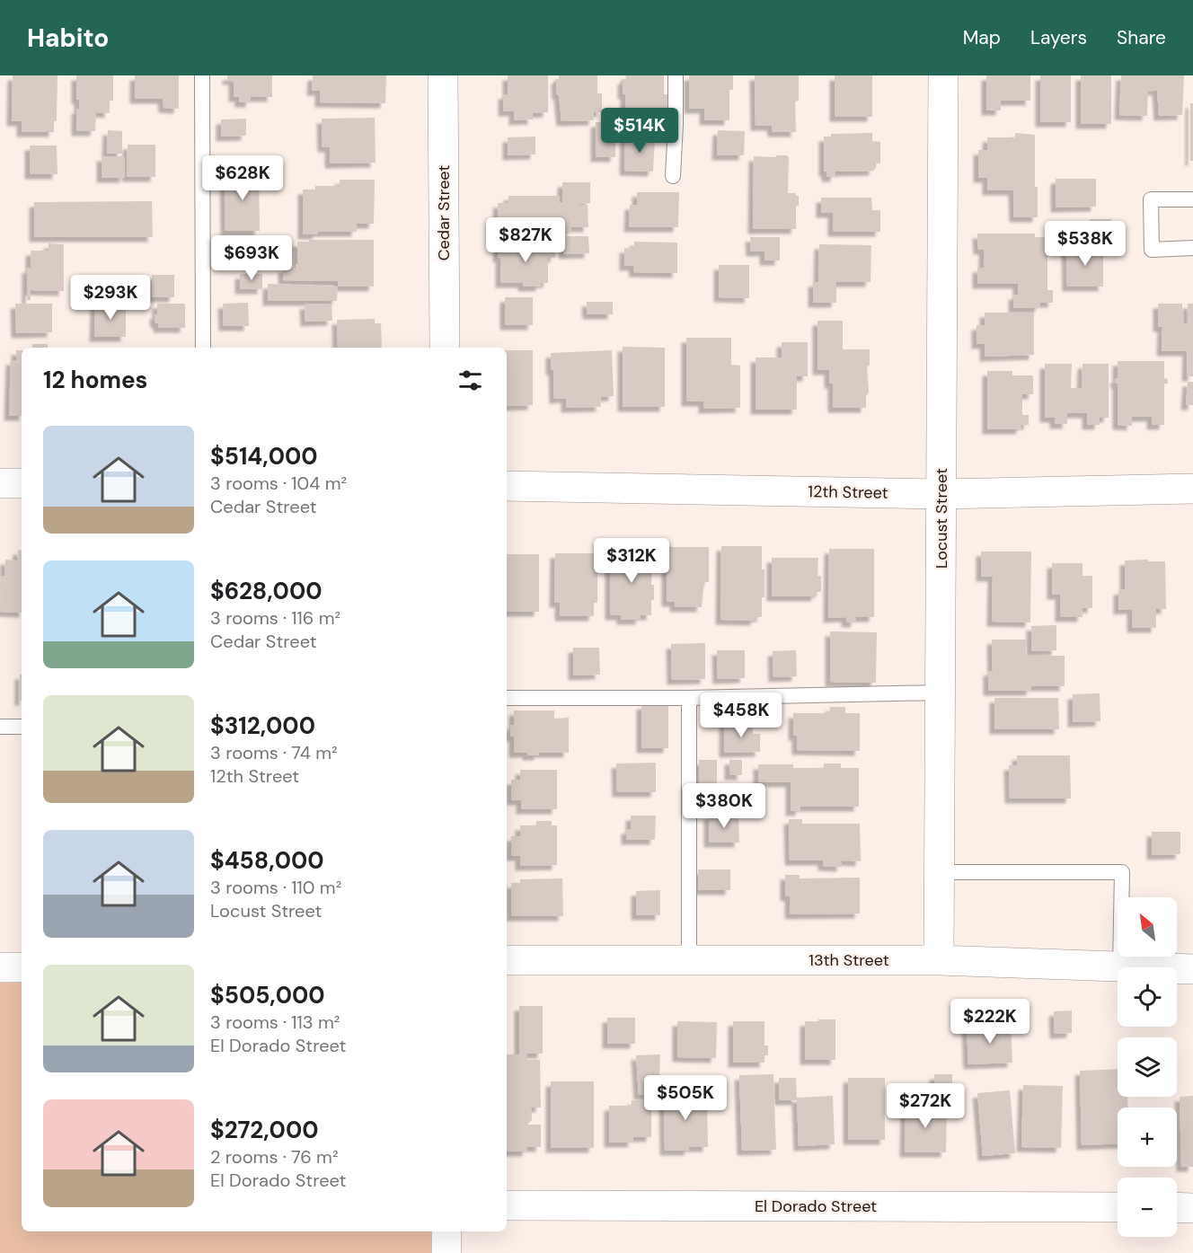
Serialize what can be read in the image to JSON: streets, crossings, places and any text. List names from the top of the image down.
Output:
{
  "streets": {
    "street": [
      "Cedar Street",
      "12th Street",
      "Locust Street",
      "13th Street",
      "El Dorado Street"
    ]
  },
  "crossings": [
    ["12th Street", "Locust Street"],
    ["Locust Street", "13th Street"]
  ],
  "north": "top left",
  "page": {
    "header": "Habito",
    "nav": ["Map", "Layers", "Share"],
    "price": [
      "$514K",
      "$628K",
      "$827K",
      "$538K",
      "$693K",
      "$293K",
      "$312K",
      "$458K",
      "$380K",
      "$222K",
      "$505K",
      "$272K"
    ],
    "heading": "12 homes",
    "list": [
      {
        "name": "$514,000",
        "note": "3 rooms · 104 m² · Cedar Street"
      },
      {
        "name": "$628,000",
        "note": "3 rooms · 116 m² · Cedar Street"
      },
      {
        "name": "$312,000",
        "note": "3 rooms · 74 m² · 12th Street"
      },
      {
        "name": "$458,000",
        "note": "3 rooms · 110 m² · Locust Street"
      },
      {
        "name": "$505,000",
        "note": "3 rooms · 113 m² · El Dorado Street"
      },
      {
        "name": "$272,000",
        "note": "2 rooms · 76 m² · El Dorado Street"
      }
    ],
    "map_buttons": ["+", "−"]
  }
}
